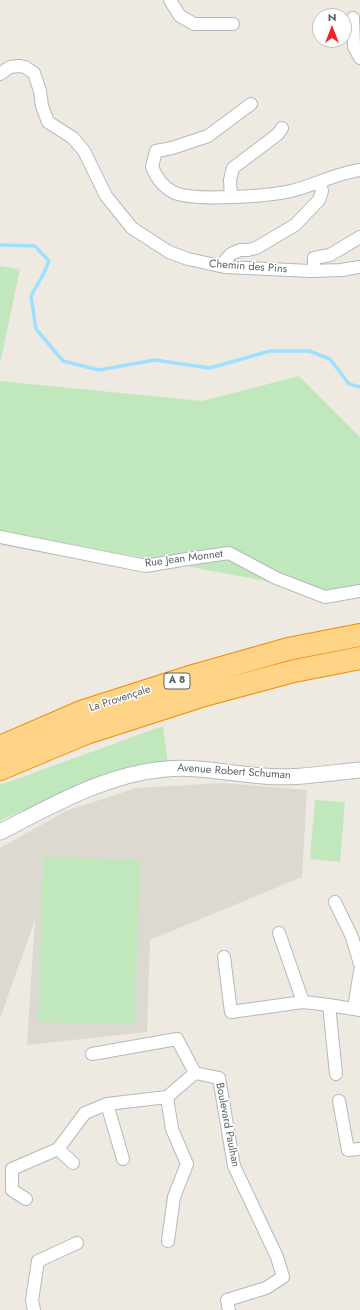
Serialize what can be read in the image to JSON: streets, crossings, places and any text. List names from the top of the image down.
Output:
{
  "streets": {
    "highway": ["A 8", "La Provençale"],
    "street": [
      "Chemin des Pins",
      "Rue Jean Monnet",
      "Avenue Robert Schuman",
      "Boulevard Paulhan"
    ]
  },
  "north": "top"
}
